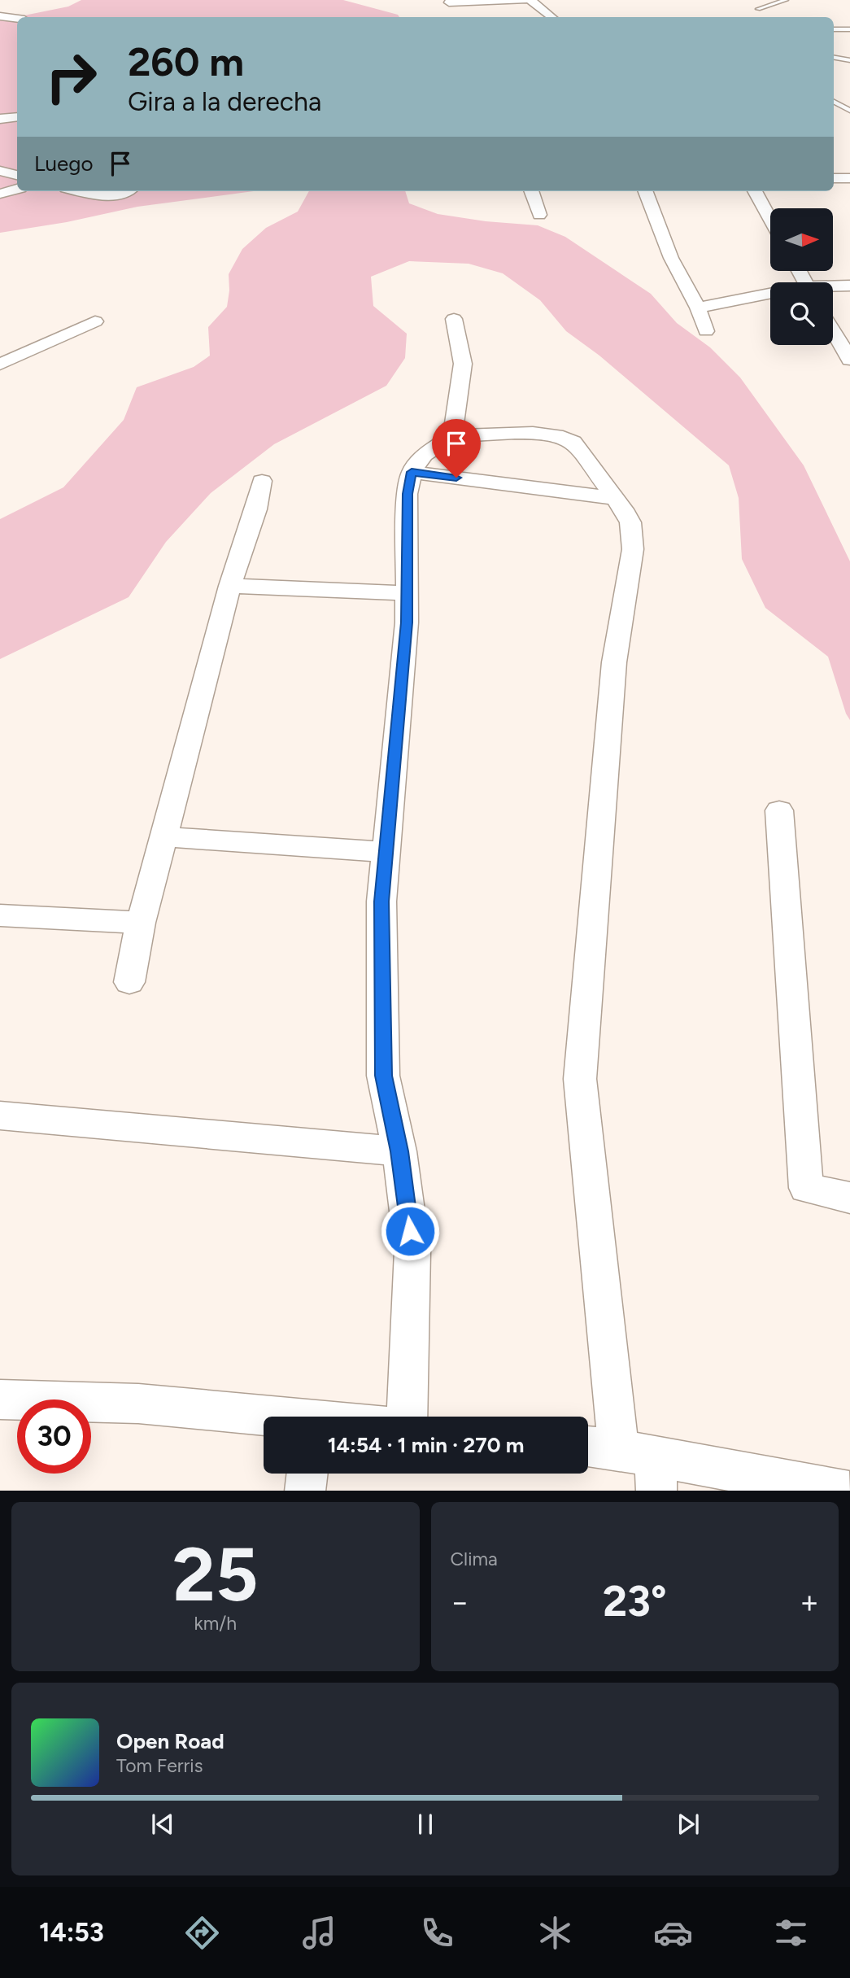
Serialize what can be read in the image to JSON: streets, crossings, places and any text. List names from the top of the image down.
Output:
{
  "north": "right",
  "page": {
    "turn": ["260 m", "Gira a la derecha"],
    "then": "Luego",
    "limit": "30",
    "trip": "14:54 · 1 min · 270 m",
    "tile": [
      ["25", "km/h"],
      "Clima"
    ],
    "heat": ["−", "23°", "+"],
    "song": ["Open Road", "Tom Ferris"],
    "tabs": "14:53"
  }
}
